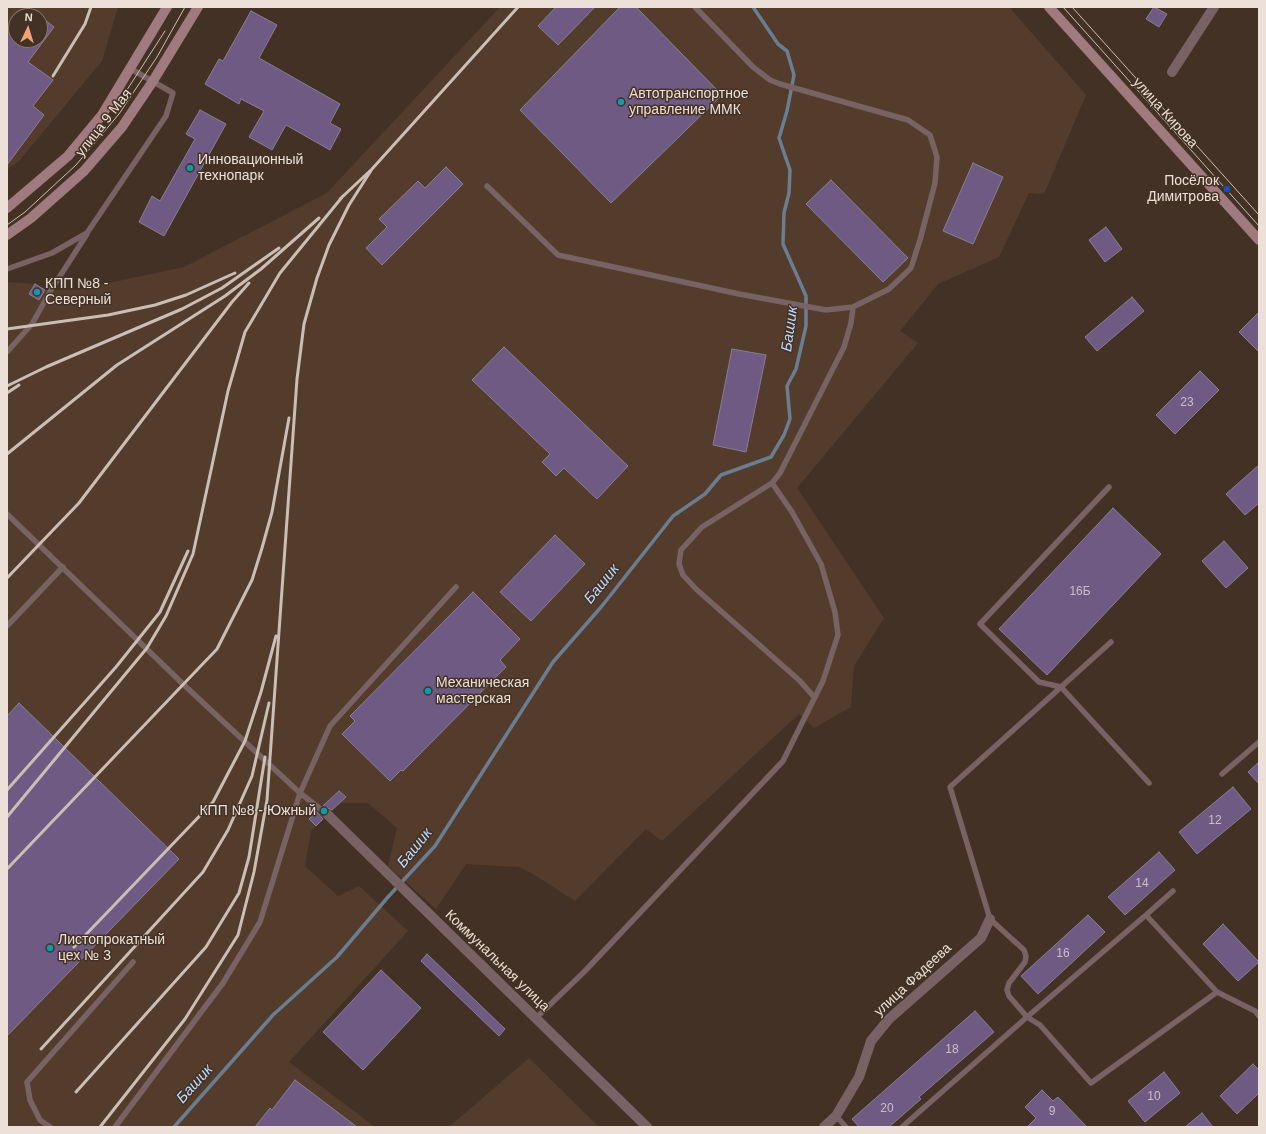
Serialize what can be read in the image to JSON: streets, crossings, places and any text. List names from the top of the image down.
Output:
{
  "streets": {
    "main road": ["улица Кирова", "улица 9 Мая"],
    "street": ["Коммунальная улица", "улица Фадеева"]
  },
  "water": ["Башик"],
  "places": [
    "Автотранспортное управление ММК",
    "Инновационный технопарк",
    "Посёлок Димитрова",
    "КПП №8 - Северный",
    "Механическая мастерская",
    "КПП №8 - Южный",
    "Листопрокатный цех № 3"
  ],
  "house_numbers": [
    "23",
    "16Б",
    "12",
    "14",
    "16",
    "18",
    "10",
    "20",
    "9"
  ],
  "north": "top"
}
